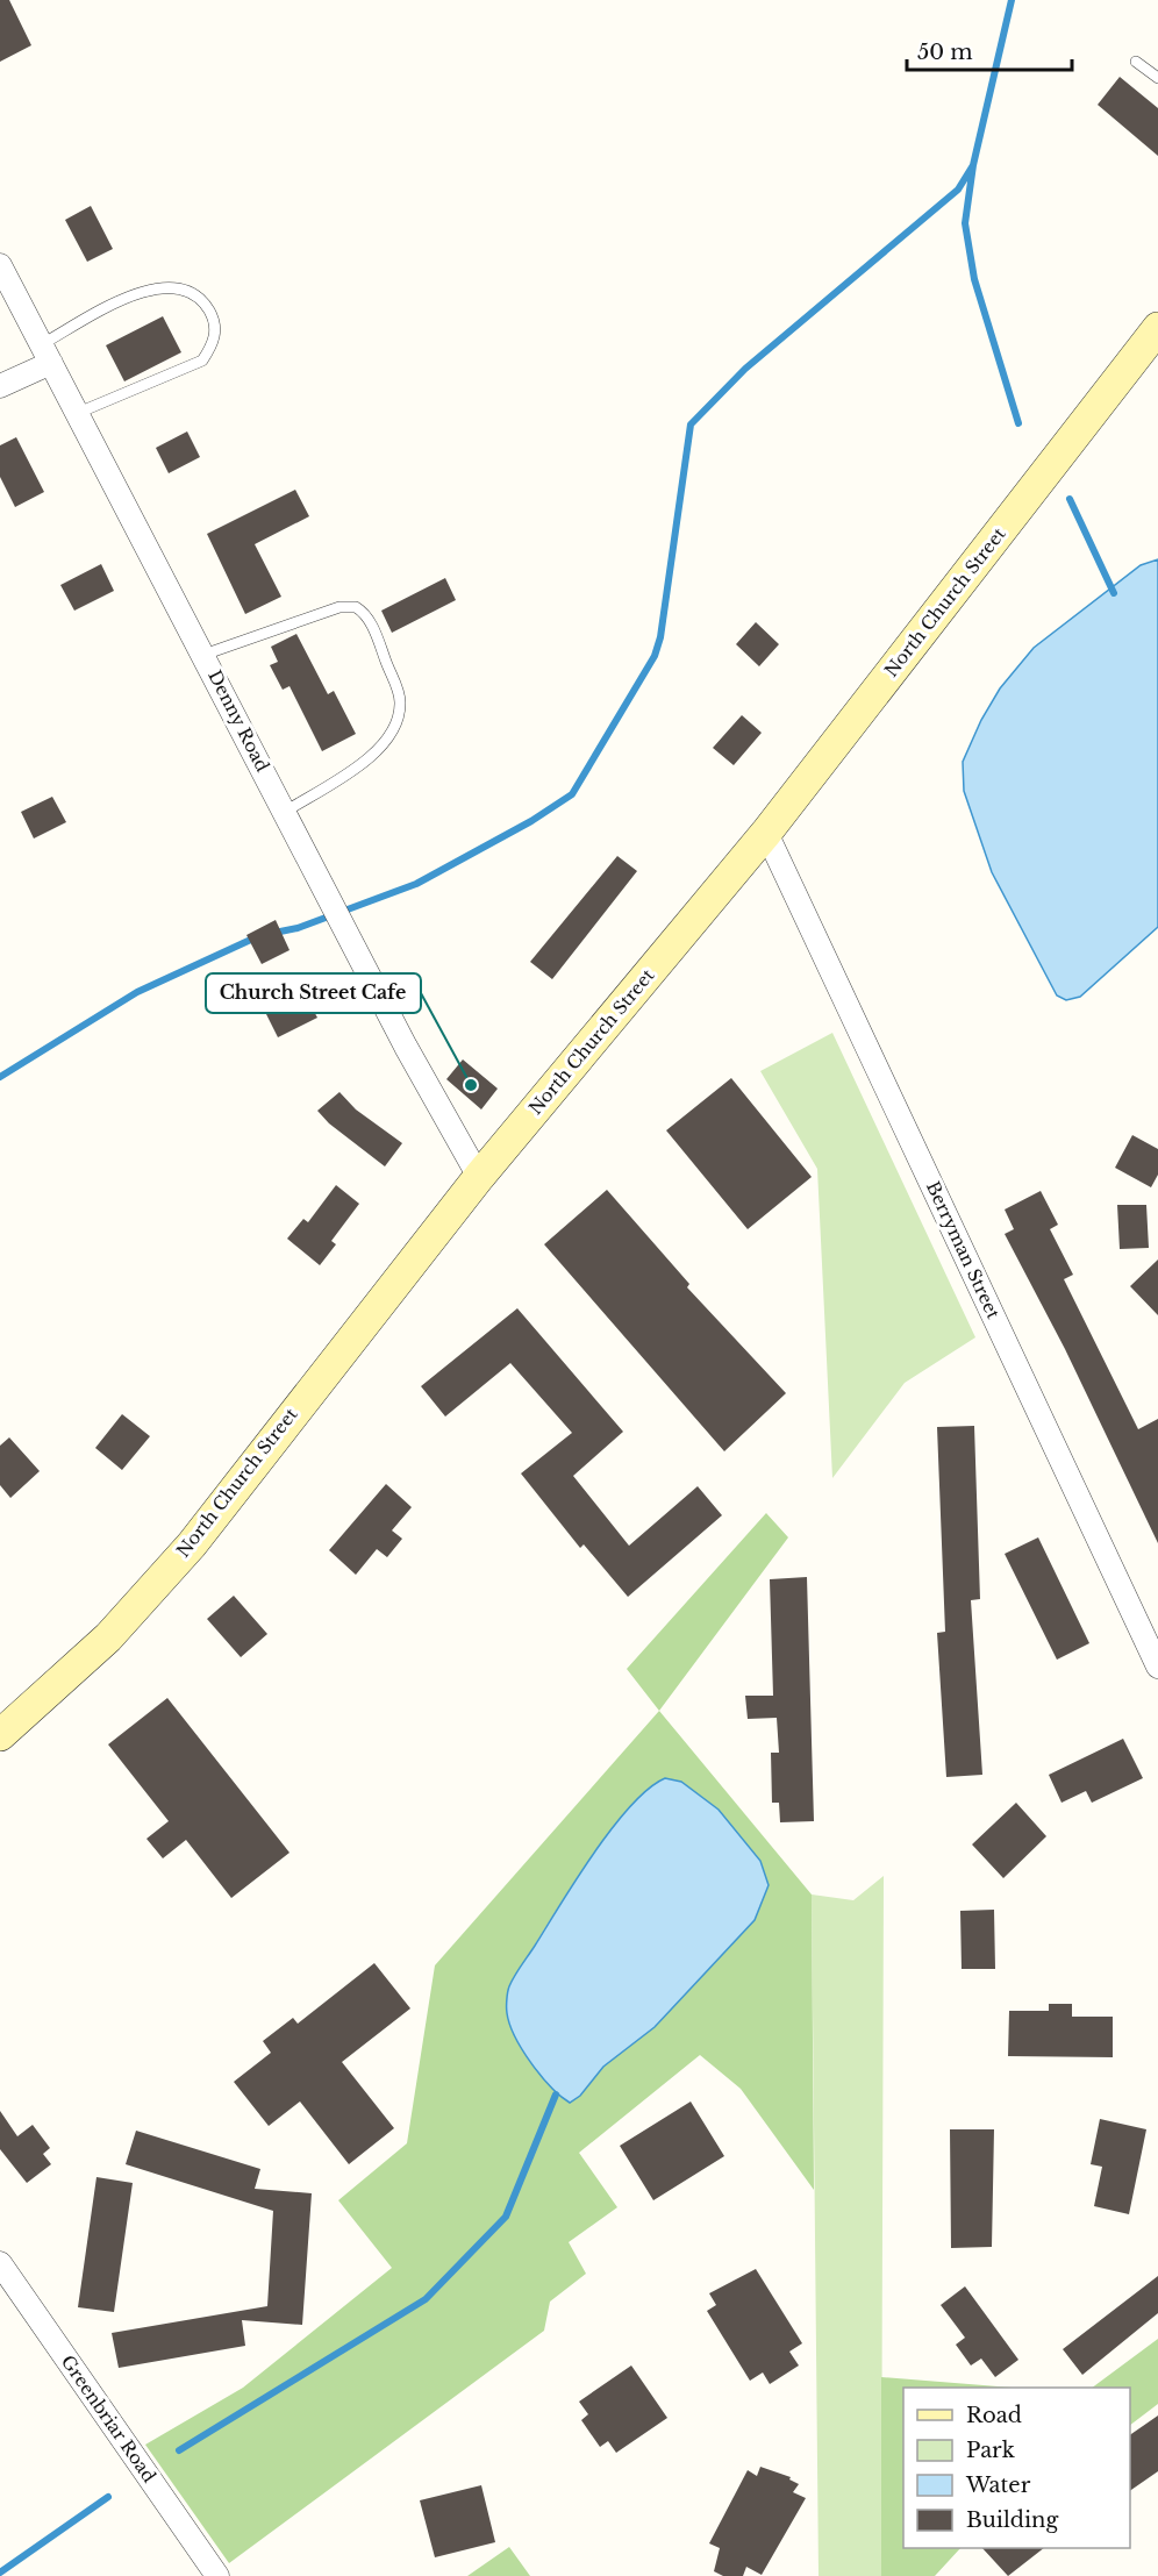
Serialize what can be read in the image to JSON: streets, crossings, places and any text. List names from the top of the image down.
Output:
{
  "streets": {
    "main road": ["North Church Street"],
    "street": ["Denny Road", "Berryman Street", "Greenbriar Road"]
  },
  "crossings": [
    ["North Church Street", "Denny Road"],
    ["North Church Street", "Berryman Street"]
  ],
  "places": ["Church Street Cafe"],
  "legend": [
    "Road",
    "Park",
    "Water",
    "Building"
  ],
  "scale_bar": "50 m"
}
